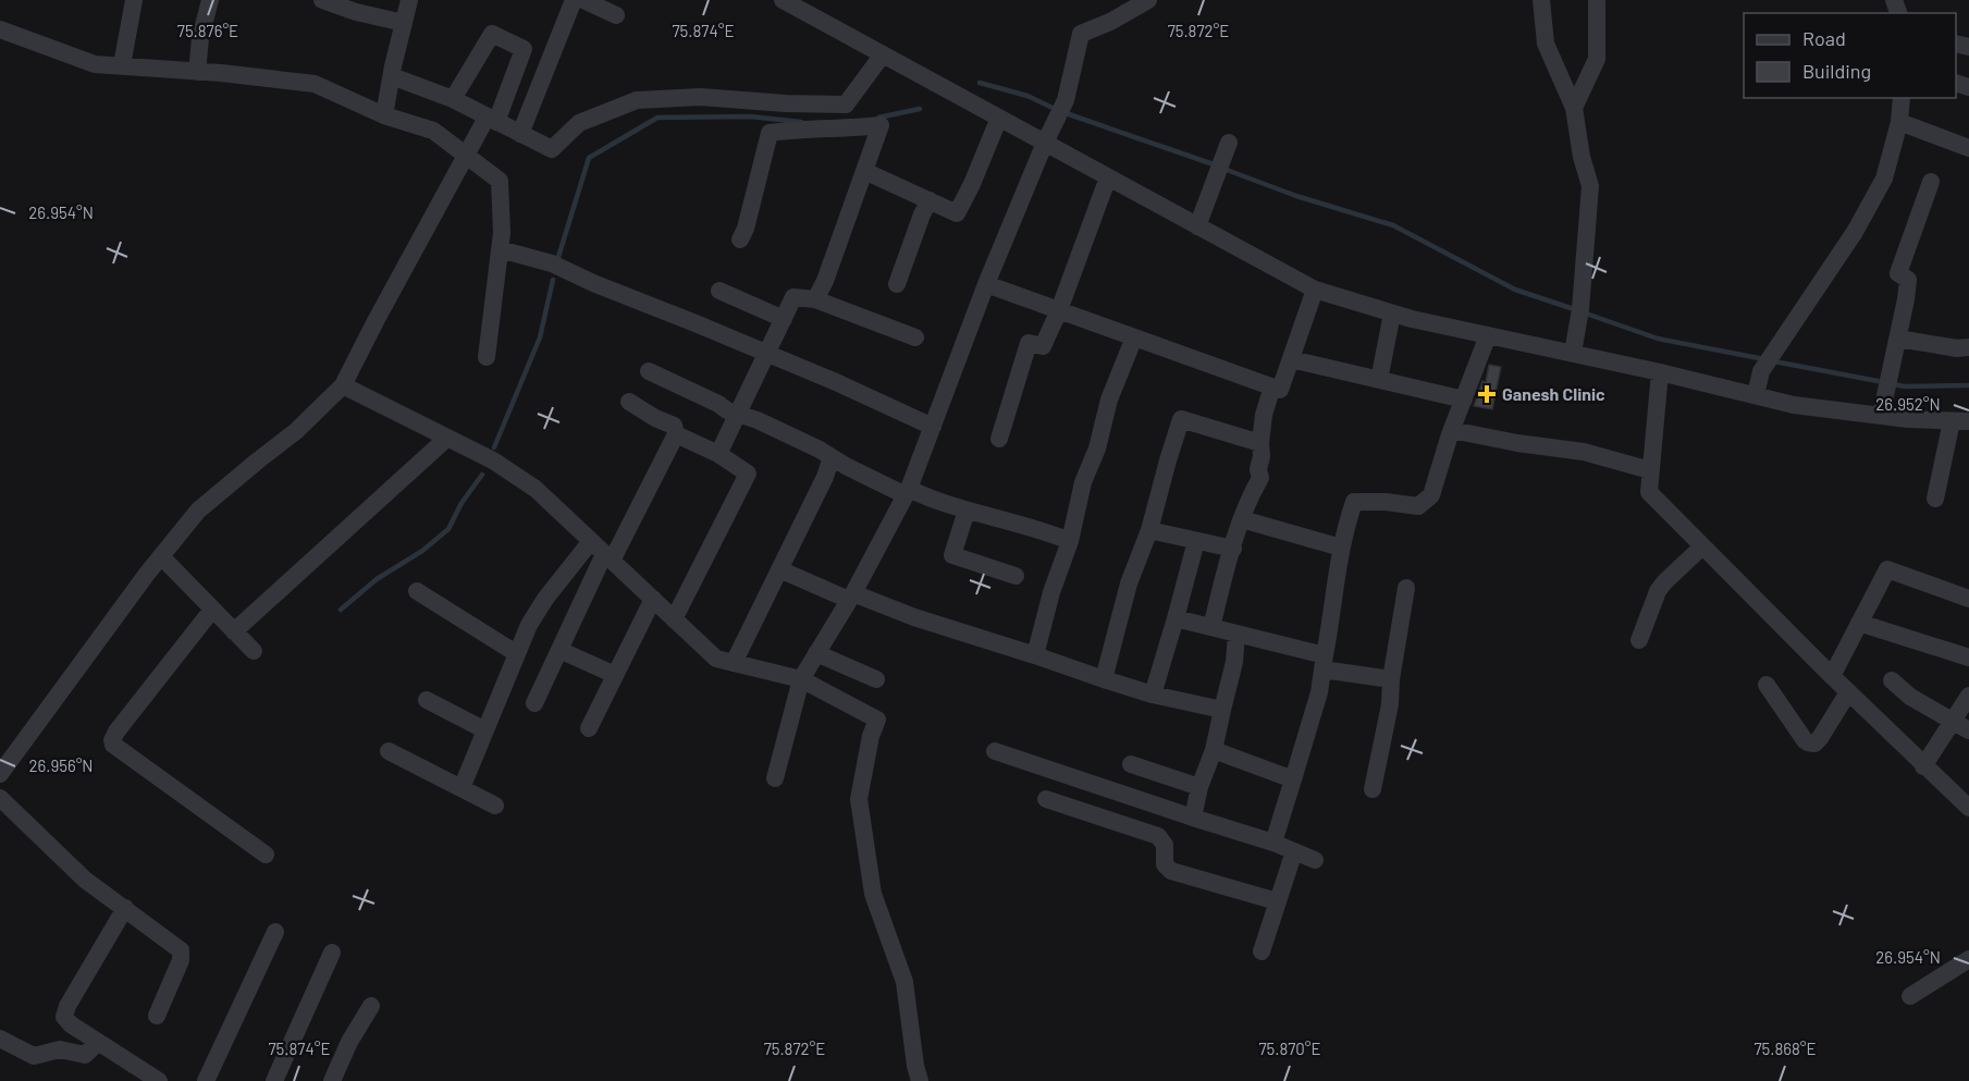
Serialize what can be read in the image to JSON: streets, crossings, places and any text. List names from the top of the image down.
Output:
{
  "places": {
    "health": ["Ganesh Clinic"]
  },
  "legend": ["Road", "Building"],
  "coordinates": [
    "75.876°E",
    "75.874°E",
    "75.872°E",
    "26.954°N",
    "26.952°N",
    "26.956°N",
    "75.870°E",
    "75.868°E"
  ]
}
